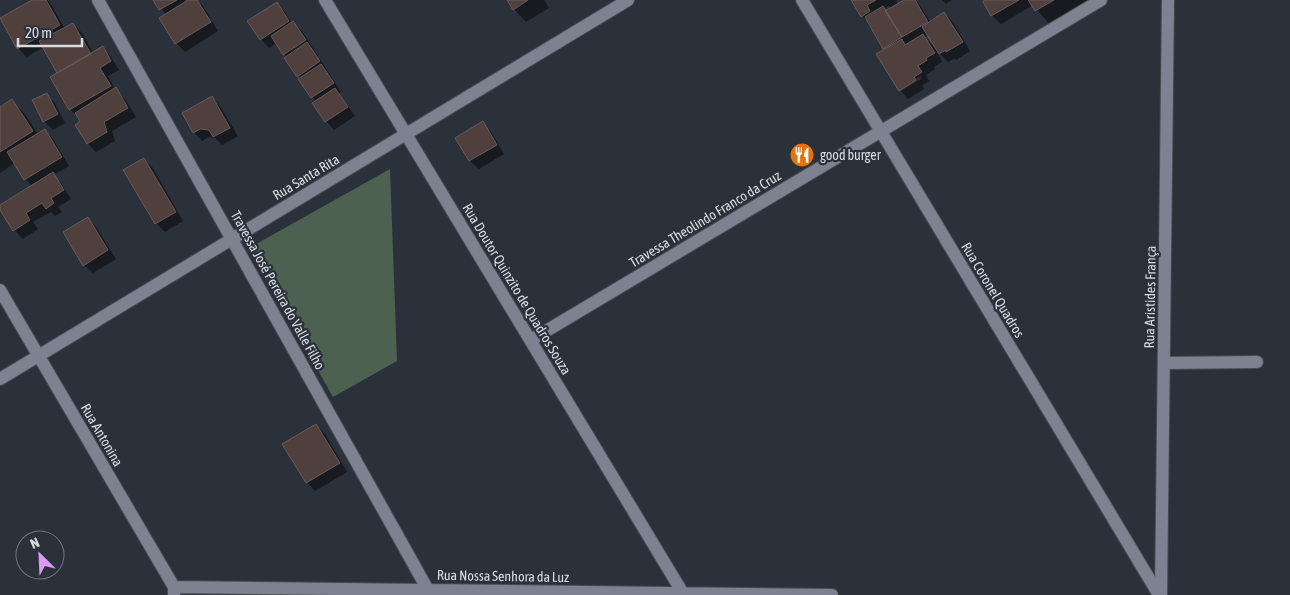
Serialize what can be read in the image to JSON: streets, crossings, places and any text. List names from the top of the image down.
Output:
{
  "streets": {
    "street": [
      "Rua Santa Rita",
      "Travessa Theolindo Franco da Cruz",
      "Rua Doutor Quinzito de Quadros Souza",
      "Travessa José Pereira do Valle Filho",
      "Rua Coronel Quadros",
      "Rua Aristides França",
      "Rua Antonina",
      "Rua Nossa Senhora da Luz"
    ]
  },
  "crossings": [
    ["Rua Santa Rita", "Rua Doutor Quinzito de Quadros Souza"],
    ["Rua Santa Rita", "Travessa José Pereira do Valle Filho"],
    ["Rua Santa Rita", "Rua Antonina"],
    ["Travessa Theolindo Franco da Cruz", "Rua Doutor Quinzito de Quadros Souza"],
    ["Travessa Theolindo Franco da Cruz", "Rua Coronel Quadros"],
    ["Rua Doutor Quinzito de Quadros Souza", "Rua Nossa Senhora da Luz"],
    ["Travessa José Pereira do Valle Filho", "Rua Nossa Senhora da Luz"],
    ["Rua Coronel Quadros", "Rua Aristides França"],
    ["Rua Antonina", "Rua Nossa Senhora da Luz"]
  ],
  "places": {
    "restaurant": ["good burger"]
  },
  "scale_bar": "20 m",
  "north": "top left"
}
